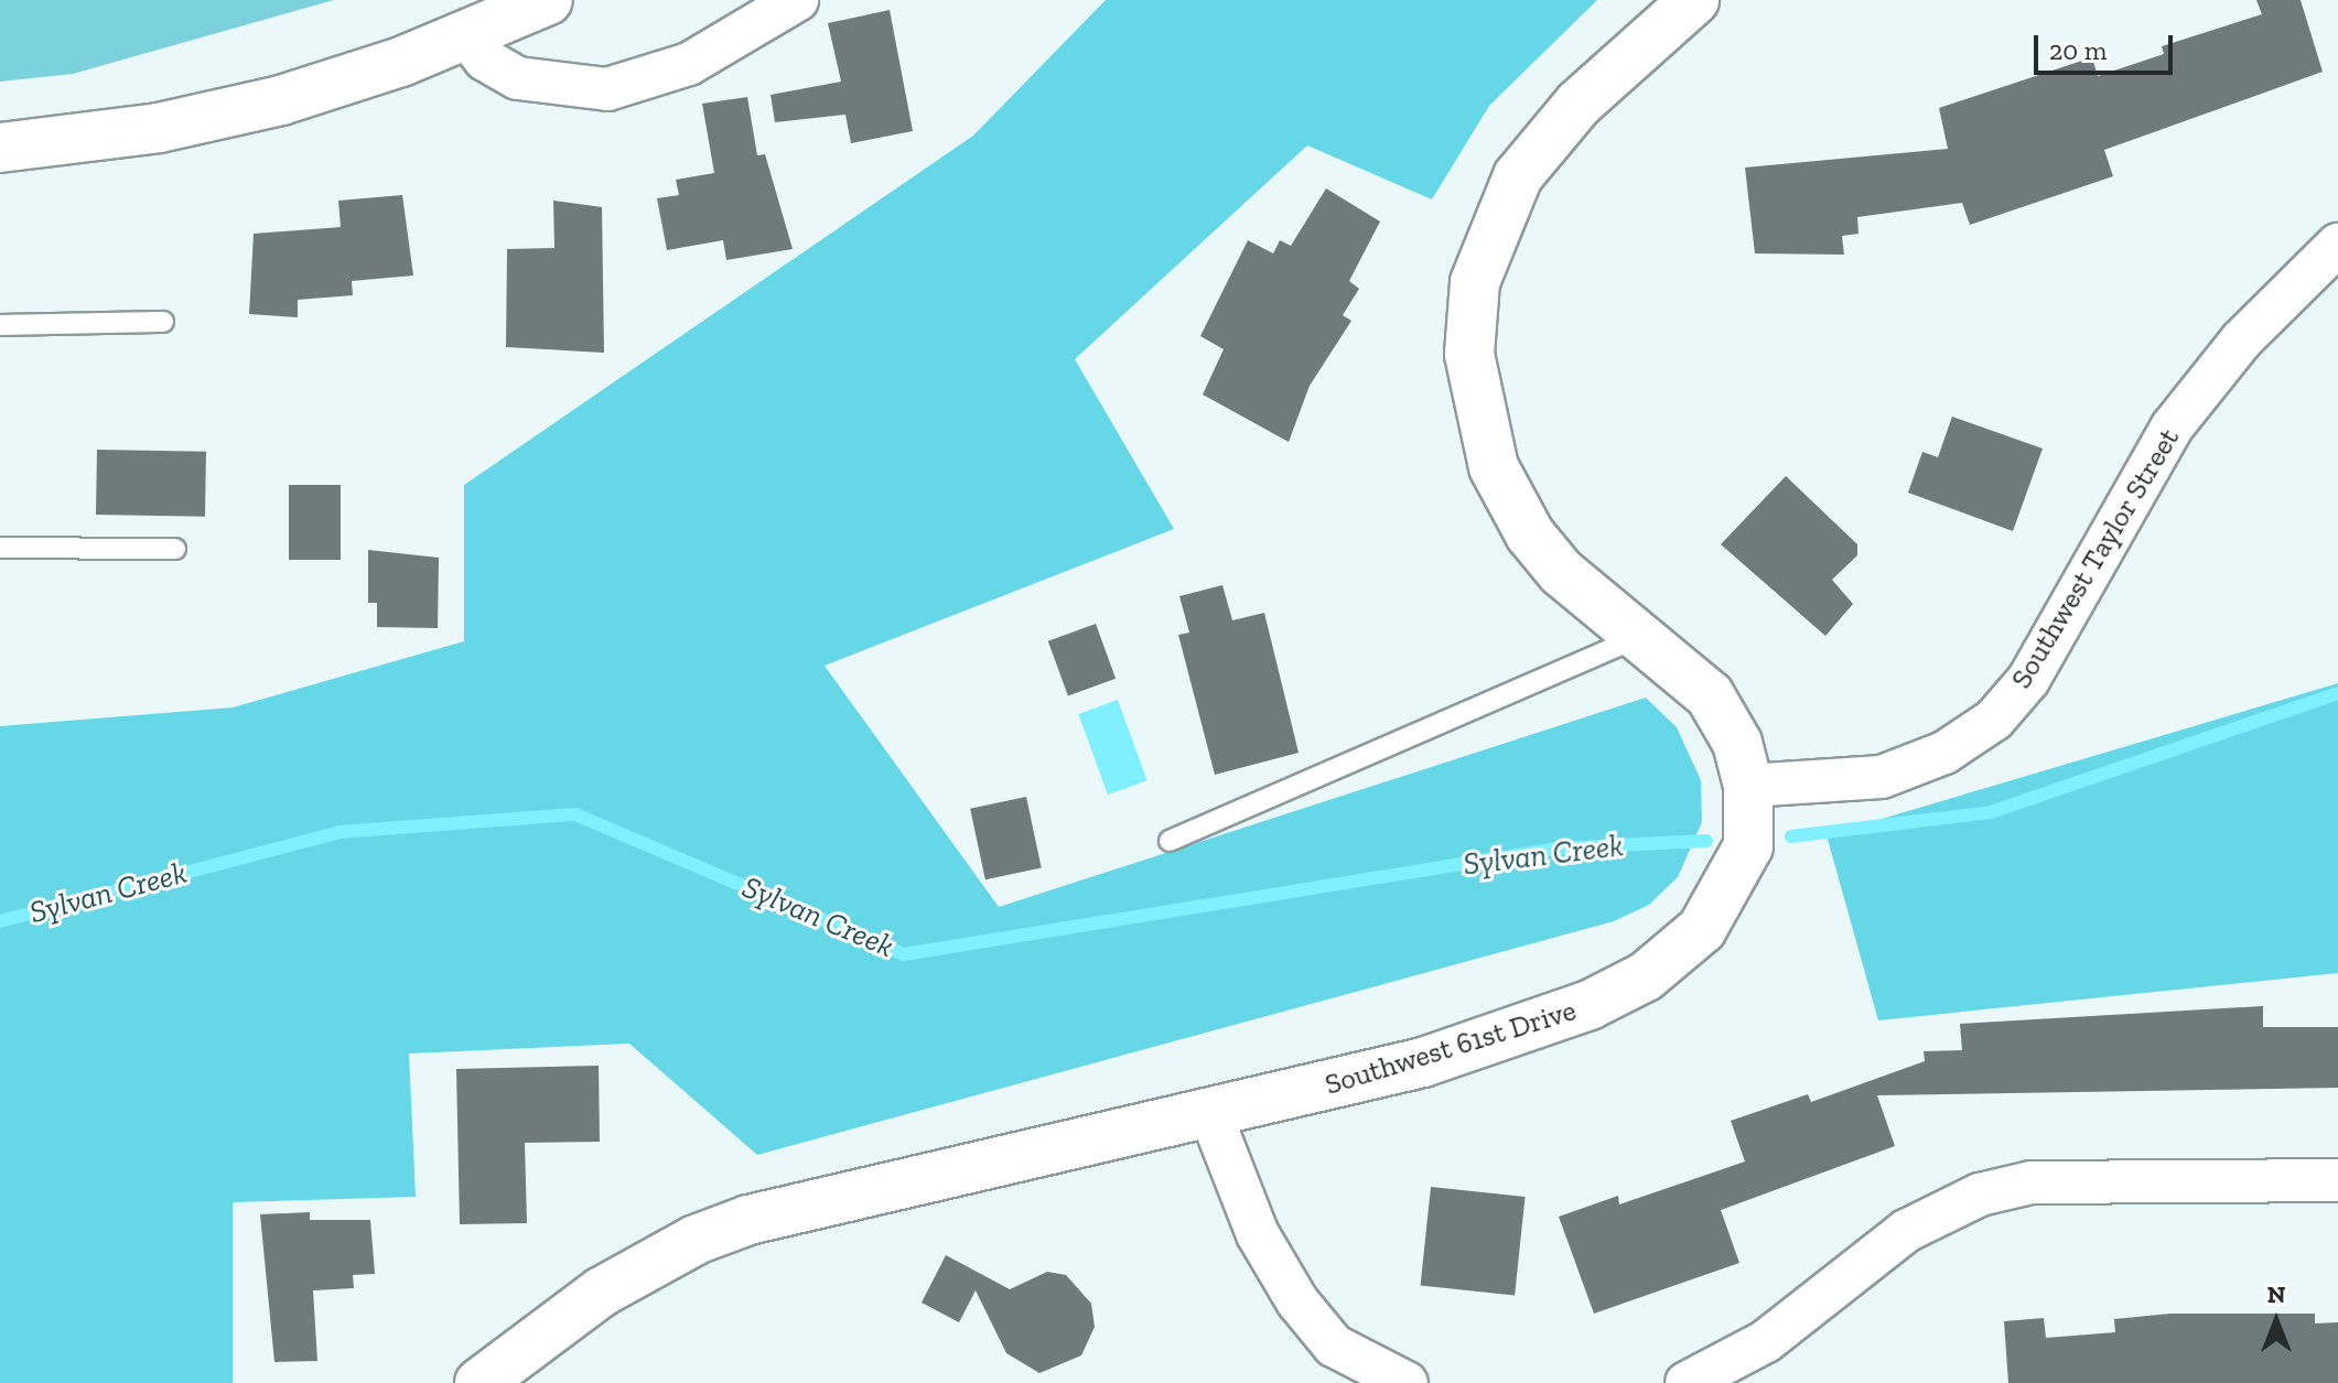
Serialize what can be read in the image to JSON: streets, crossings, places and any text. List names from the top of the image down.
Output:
{
  "streets": {
    "street": ["Southwest Taylor Street", "Southwest 61st Drive"]
  },
  "crossings": [
    ["Southwest Taylor Street", "Southwest 61st Drive"]
  ],
  "water": ["Sylvan Creek"],
  "scale_bar": "20 m",
  "north": "top"
}
